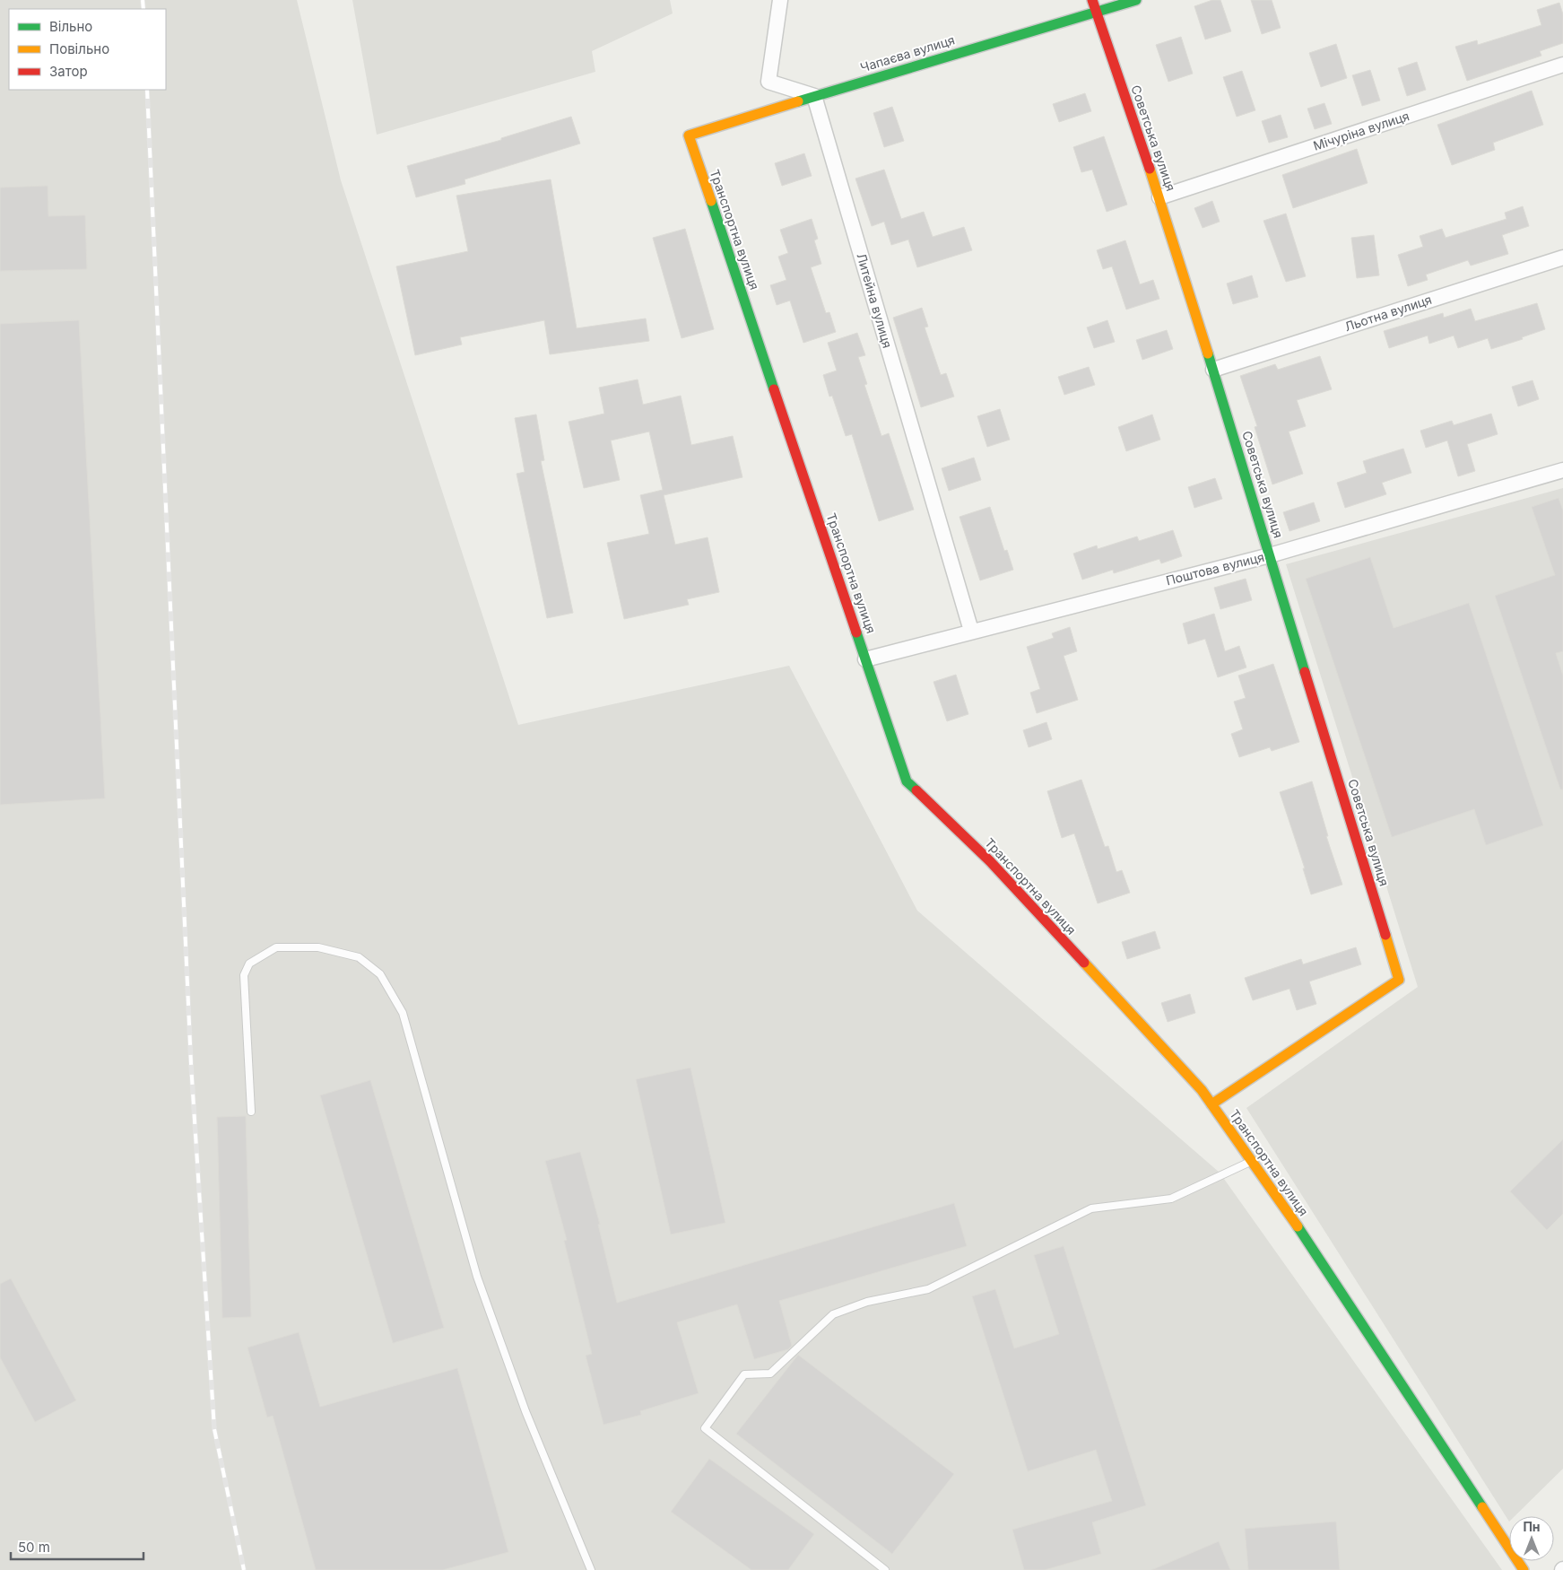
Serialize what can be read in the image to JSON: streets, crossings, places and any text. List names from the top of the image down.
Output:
{
  "streets": {
    "street": [
      "Чапаєва вулиця",
      "Мічуріна вулиця",
      "Советська вулиця",
      "Транспортна вулиця",
      "Литейна вулиця",
      "Льотна вулиця",
      "Поштова вулиця"
    ]
  },
  "crossings": [
    ["Чапаєва вулиця", "Советська вулиця"],
    ["Чапаєва вулиця", "Транспортна вулиця"],
    ["Чапаєва вулиця", "Литейна вулиця"],
    ["Мічуріна вулиця", "Советська вулиця"],
    ["Советська вулиця", "Транспортна вулиця"],
    ["Советська вулиця", "Льотна вулиця"],
    ["Советська вулиця", "Поштова вулиця"],
    ["Транспортна вулиця", "Поштова вулиця"],
    ["Литейна вулиця", "Поштова вулиця"]
  ],
  "legend": ["Вільно", "Повільно", "Затор"],
  "scale_bar": "50 m",
  "north": "top"
}
